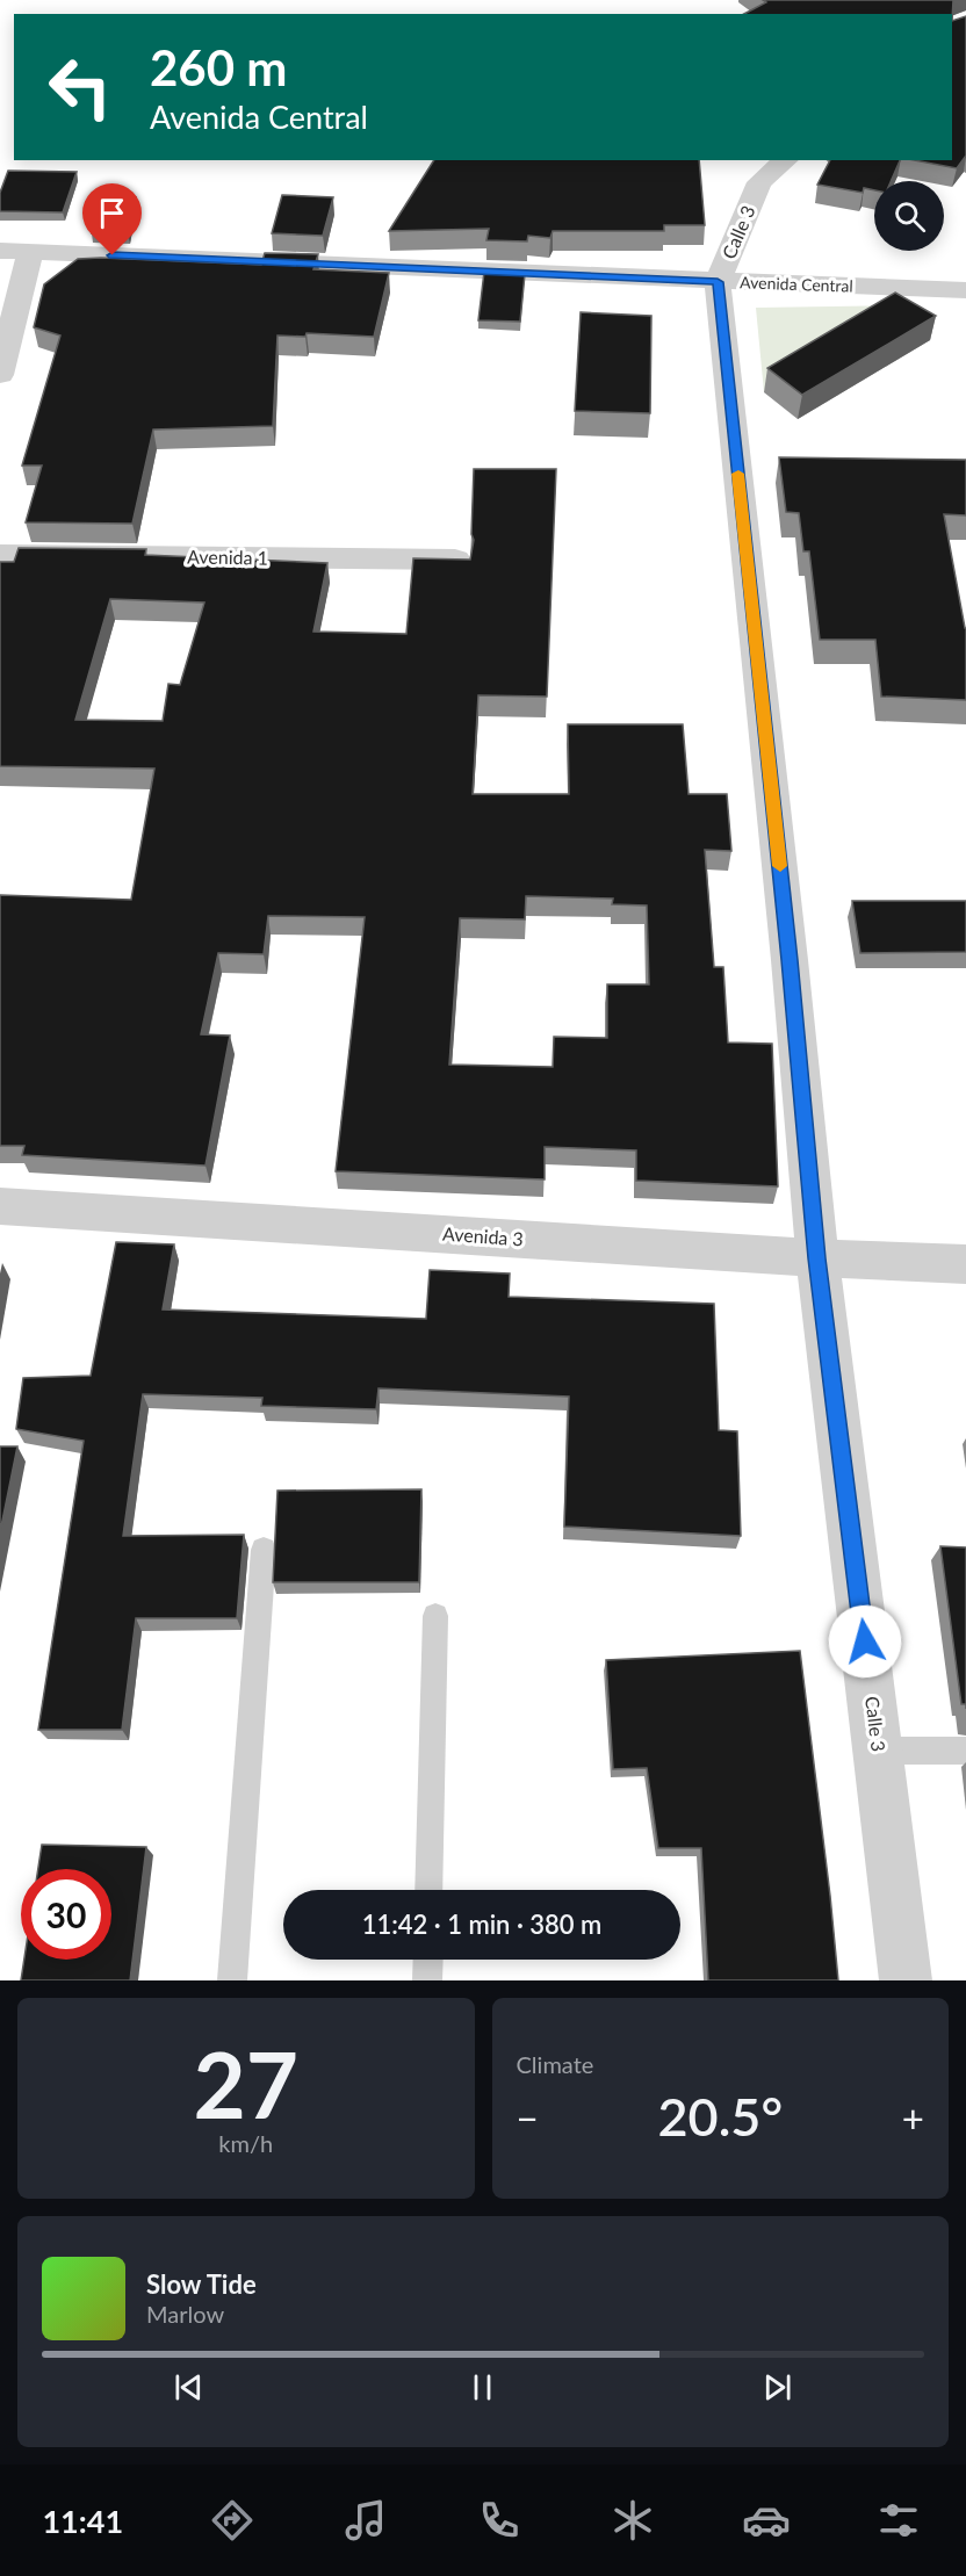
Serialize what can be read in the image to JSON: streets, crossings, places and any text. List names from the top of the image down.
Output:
{
  "streets": {
    "street": [
      "Calle 3",
      "Avenida Central",
      "Avenida 1",
      "Avenida 3"
    ]
  },
  "crossings": [
    ["Calle 3", "Avenida Central"],
    ["Calle 3", "Avenida 3"]
  ],
  "page": {
    "turn": ["260 m", "Avenida Central"],
    "limit": "30",
    "trip": "11:42 · 1 min · 380 m",
    "tile": [
      ["27", "km/h"],
      "Climate"
    ],
    "heat": ["−", "20.5°", "+"],
    "song": ["Slow Tide", "Marlow"],
    "tabs": "11:41"
  }
}
